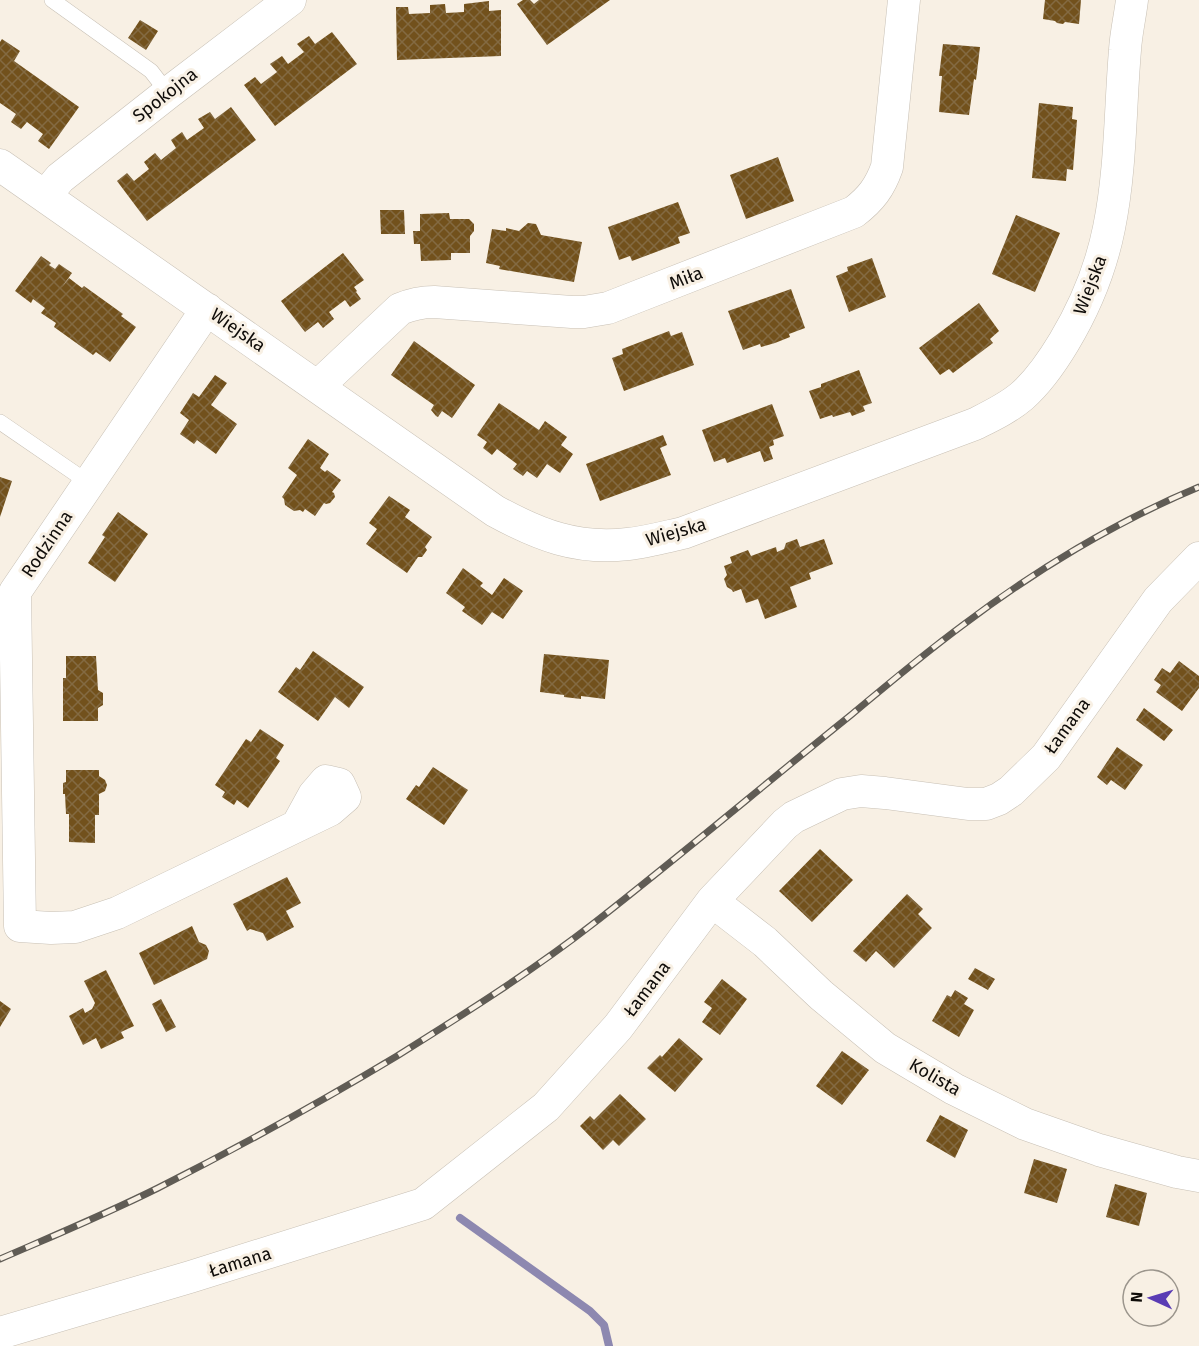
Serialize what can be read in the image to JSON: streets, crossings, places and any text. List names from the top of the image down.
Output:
{
  "streets": {
    "street": [
      "Spokojna",
      "Miła",
      "Wiejska",
      "Rodzinna",
      "Łamana",
      "Kolista"
    ]
  },
  "crossings": [
    ["Spokojna", "Wiejska"],
    ["Miła", "Wiejska"],
    ["Wiejska", "Rodzinna"],
    ["Łamana", "Kolista"]
  ],
  "north": "left"
}
